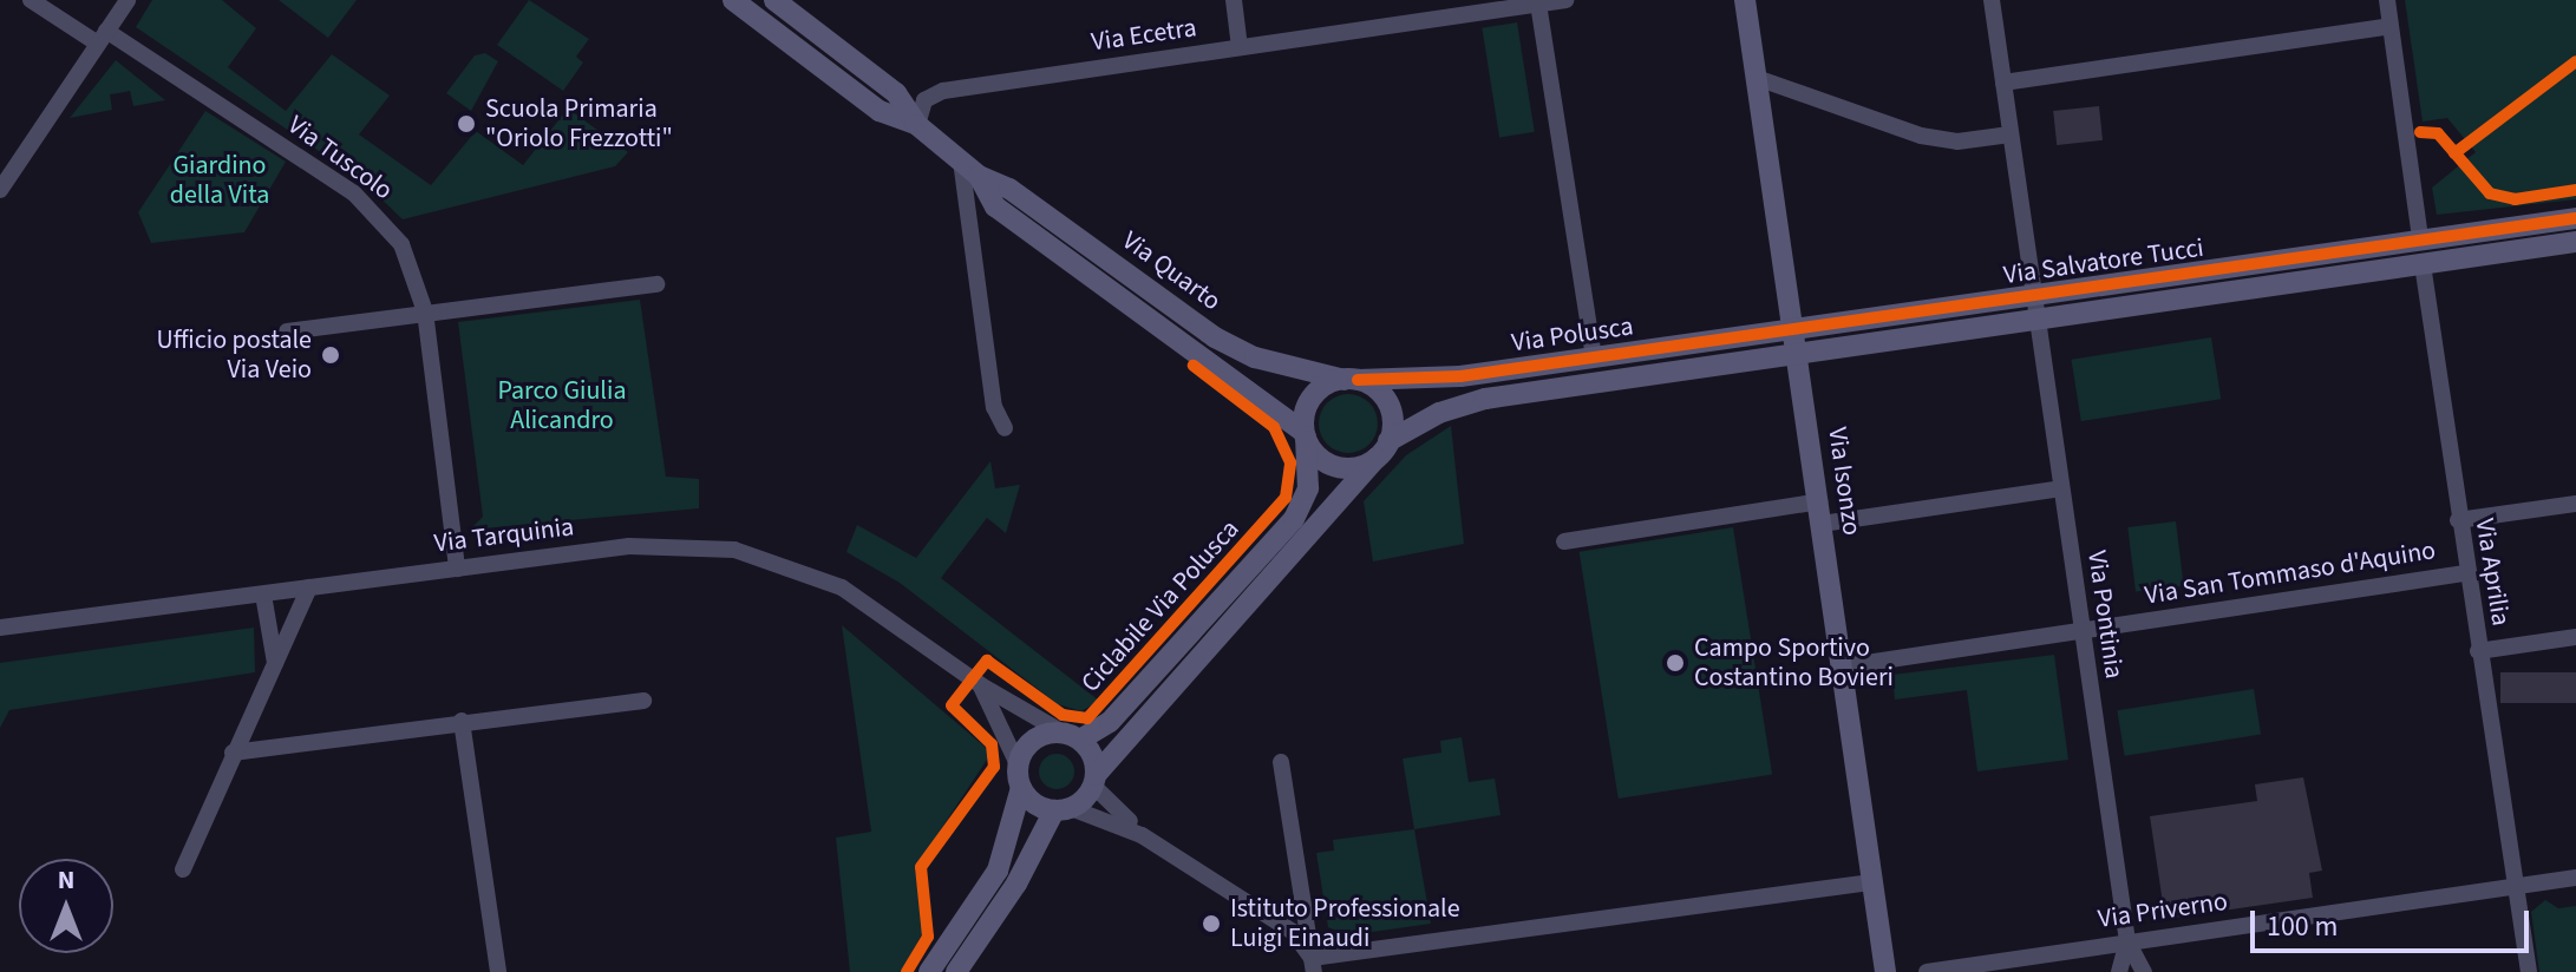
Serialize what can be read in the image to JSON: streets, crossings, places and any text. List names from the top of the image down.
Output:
{
  "streets": {
    "street": [
      "Via Ecetra",
      "Via Tuscolo",
      "Via Salvatore Tucci",
      "Via Quarto",
      "Via Polusca",
      "Via Isonzo",
      "Via Tarquinia",
      "Via Aprilia",
      "Via San Tommaso d'Aquino",
      "Via Pontinia",
      "Via Priverno"
    ],
    "cycle path": ["Ciclabile Via Polusca"]
  },
  "crossings": [
    ["Via Ecetra", "Via Quarto"],
    ["Via Tuscolo", "Via Tarquinia"],
    ["Via Salvatore Tucci", "Via Polusca"],
    ["Via Salvatore Tucci", "Via Isonzo"],
    ["Via Salvatore Tucci", "Via Aprilia"],
    ["Via Salvatore Tucci", "Via Pontinia"],
    ["Via Quarto", "Via Polusca"],
    ["Via Polusca", "Via Isonzo"],
    ["Via Polusca", "Via Tarquinia"],
    ["Via Isonzo", "Via San Tommaso d'Aquino"],
    ["Via Aprilia", "Via San Tommaso d'Aquino"],
    ["Via Aprilia", "Via Priverno"],
    ["Via San Tommaso d'Aquino", "Via Pontinia"],
    ["Via Pontinia", "Via Priverno"]
  ],
  "parks": ["Giardino della Vita", "Parco Giulia Alicandro"],
  "places": [
    "Scuola Primaria \"Oriolo Frezzotti\"",
    "Ufficio postale Via Veio",
    "Campo Sportivo Costantino Bovieri",
    "Istituto Professionale Luigi Einaudi"
  ],
  "scale_bar": "100 m",
  "north": "top"
}
